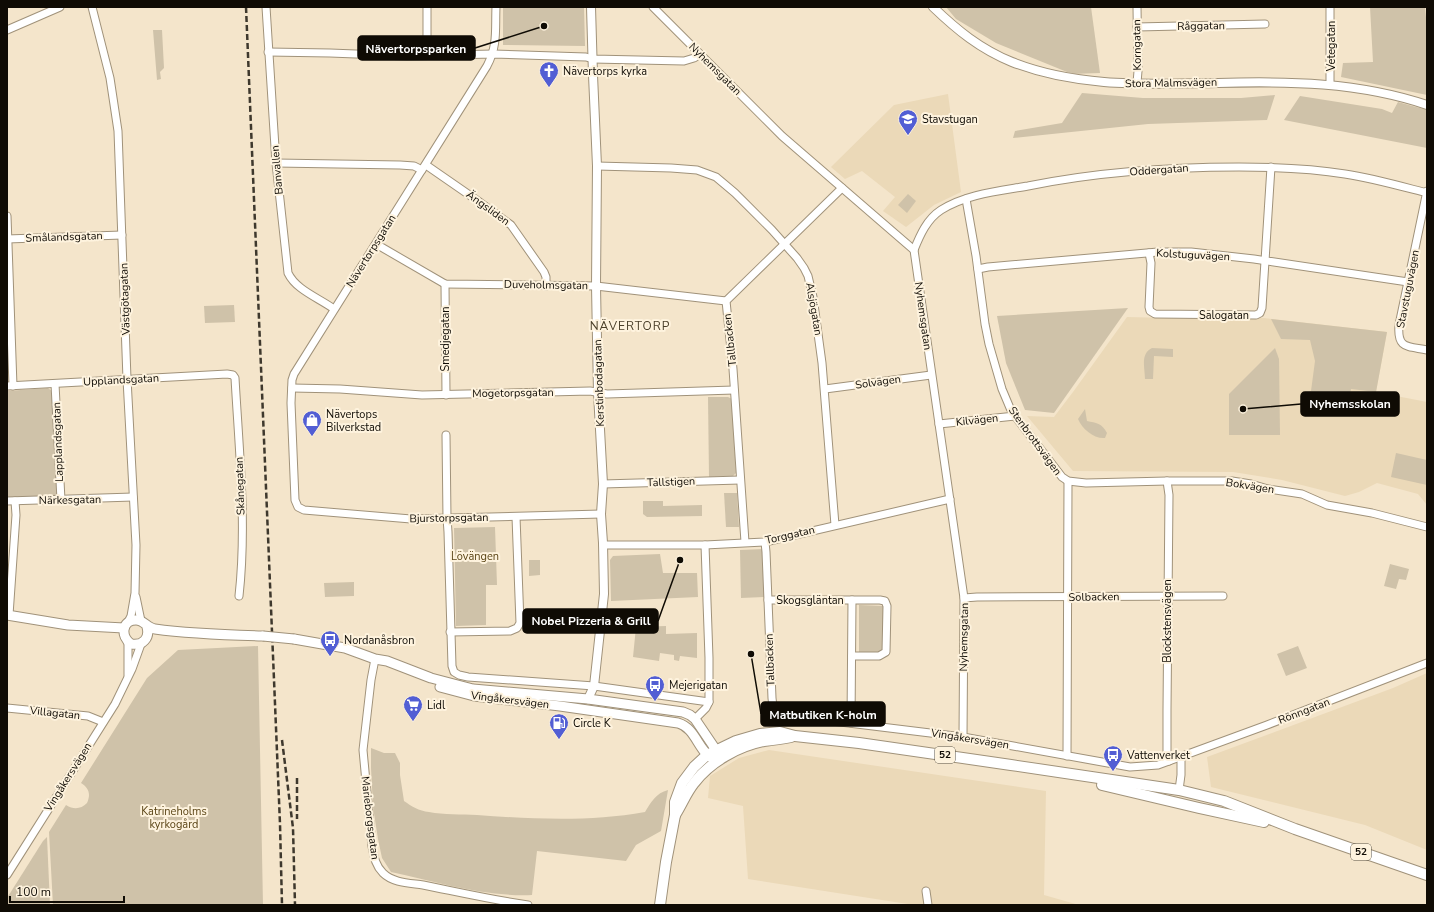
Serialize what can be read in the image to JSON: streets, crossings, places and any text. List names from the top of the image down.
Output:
{
  "streets": {
    "main road": ["Vingåkersvägen", "52"],
    "street": [
      "Råggatan",
      "Korngatan",
      "Vetegatan",
      "Nyhemsgatan",
      "Stora Malmsvägen",
      "Banvallen",
      "Oddergatan",
      "Ängsliden",
      "Smålandsgatan",
      "Nävertorpsgatan",
      "Kolstuguvägen",
      "Duveholmsgatan",
      "Stavstuguvägen",
      "Västgötagatan",
      "Alsjögatan",
      "Salogatan",
      "Smedjegatan",
      "Tallbacken",
      "Upplandsgatan",
      "Solvägen",
      "Kerstinbodagatan",
      "Mogetorpsgatan",
      "Kilvägen",
      "Stenbrottsvägen",
      "Lapplandsgatan",
      "Tallstigen",
      "Skånegatan",
      "Bokvägen",
      "Närkesgatan",
      "Bjurstorpsgatan",
      "Torggatan",
      "Solbacken",
      "Skogsgläntan",
      "Blockstensvägen",
      "Rönngatan",
      "Villagatan",
      "Marieborgsgatan"
    ]
  },
  "crossings": [
    ["Råggatan", "Korngatan"],
    ["Korngatan", "Stora Malmsvägen"],
    ["Vetegatan", "Stora Malmsvägen"],
    ["Nyhemsgatan", "Oddergatan"],
    ["Nyhemsgatan", "Tallbacken"],
    ["Nyhemsgatan", "Solvägen"],
    ["Nyhemsgatan", "Kilvägen"],
    ["Nyhemsgatan", "Torggatan"],
    ["Nyhemsgatan", "Solbacken"],
    ["Nyhemsgatan", "Vingåkersvägen"],
    ["Banvallen", "Ängsliden"],
    ["Banvallen", "Nävertorpsgatan"],
    ["Oddergatan", "Stavstuguvägen"],
    ["Oddergatan", "Salogatan"],
    ["Oddergatan", "Stenbrottsvägen"],
    ["Ängsliden", "Nävertorpsgatan"],
    ["Ängsliden", "Duveholmsgatan"],
    ["Smålandsgatan", "Västgötagatan"],
    ["Nävertorpsgatan", "Duveholmsgatan"],
    ["Nävertorpsgatan", "Mogetorpsgatan"],
    ["Nävertorpsgatan", "Bjurstorpsgatan"],
    ["Kolstuguvägen", "Stavstuguvägen"],
    ["Kolstuguvägen", "Salogatan"],
    ["Kolstuguvägen", "Stenbrottsvägen"],
    ["Duveholmsgatan", "Smedjegatan"],
    ["Duveholmsgatan", "Tallbacken"],
    ["Duveholmsgatan", "Kerstinbodagatan"],
    ["Västgötagatan", "Upplandsgatan"],
    ["Västgötagatan", "Närkesgatan"],
    ["Västgötagatan", "Vingåkersvägen"],
    ["Alsjögatan", "Tallbacken"],
    ["Alsjögatan", "Solvägen"],
    ["Alsjögatan", "Kerstinbodagatan"],
    ["Alsjögatan", "Torggatan"],
    ["Smedjegatan", "Mogetorpsgatan"],
    ["Tallbacken", "Mogetorpsgatan"],
    ["Tallbacken", "Tallstigen"],
    ["Tallbacken", "Torggatan"],
    ["Tallbacken", "Skogsgläntan"],
    ["Tallbacken", "Vingåkersvägen"],
    ["Upplandsgatan", "Lapplandsgatan"],
    ["Upplandsgatan", "Skånegatan"],
    ["Kerstinbodagatan", "Mogetorpsgatan"],
    ["Kerstinbodagatan", "Tallstigen"],
    ["Kerstinbodagatan", "Bjurstorpsgatan"],
    ["Kerstinbodagatan", "Torggatan"],
    ["Kerstinbodagatan", "Vingåkersvägen"],
    ["Kilvägen", "Stenbrottsvägen"],
    ["Stenbrottsvägen", "Bokvägen"],
    ["Stenbrottsvägen", "Solbacken"],
    ["Stenbrottsvägen", "Vingåkersvägen"],
    ["Lapplandsgatan", "Närkesgatan"],
    ["Bokvägen", "Blockstensvägen"],
    ["Solbacken", "Blockstensvägen"],
    ["Skogsgläntan", "Vingåkersvägen"],
    ["Blockstensvägen", "Vingåkersvägen"],
    ["Blockstensvägen", "Rönngatan"],
    ["Vingåkersvägen", "Rönngatan"],
    ["Vingåkersvägen", "Villagatan"],
    ["Vingåkersvägen", "52"],
    ["Vingåkersvägen", "Marieborgsgatan"]
  ],
  "districts": ["NÄVERTORP"],
  "parks": ["Lövängen", "Katrineholms kyrkogård"],
  "places": {
    "other": [
      "Nävertorpsparken",
      "Nyhemsskolan",
      "Nobel Pizzeria & Grill",
      "Matbutiken K-holm"
    ],
    "church": ["Nävertorps kyrka"],
    "school or university": ["Stavstugan"],
    "shop": ["Nävertops Bilverkstad"],
    "bus stop": ["Nordanåsbron", "Mejerigatan", "Vattenverket"],
    "supermarket": ["Lidl"],
    "fuel station": ["Circle K"]
  },
  "scale_bar": "100 m"
}
